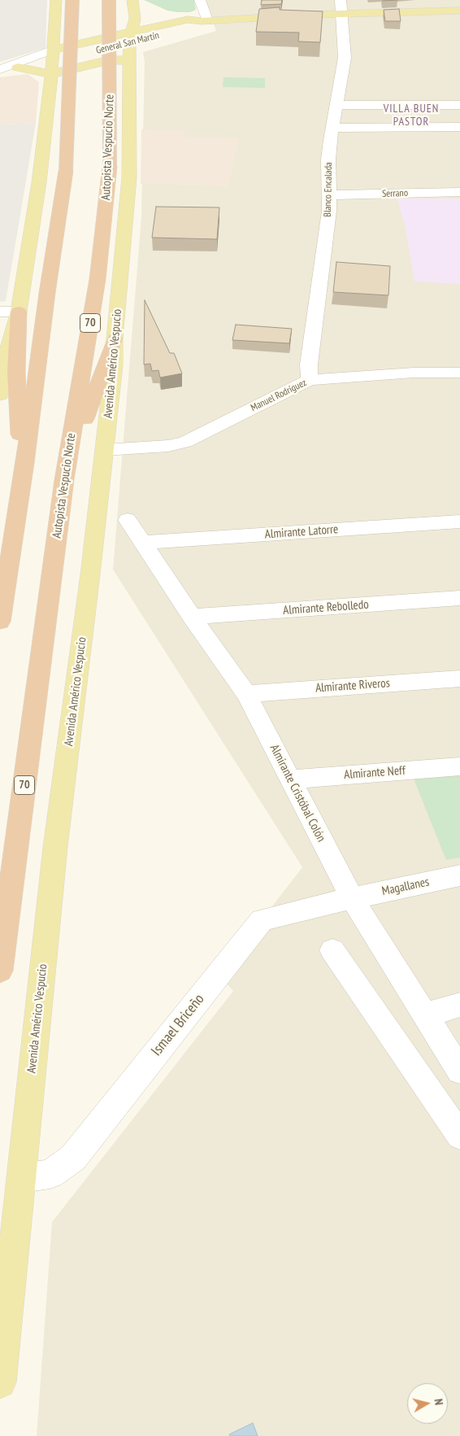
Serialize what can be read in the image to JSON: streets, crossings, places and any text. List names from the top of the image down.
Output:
{
  "streets": {
    "highway": ["Autopista Vespucio Norte", "70"],
    "main road": ["General San Martín", "Avenida Américo Vespucio"],
    "street": [
      "Blanco Encalada",
      "Serrano",
      "Manuel Rodríguez",
      "Almirante Latorre",
      "Almirante Rebolledo",
      "Almirante Riveros",
      "Almirante Neff",
      "Almirante Cristóbal Colón",
      "Magallanes",
      "Ismael Briceño"
    ]
  },
  "crossings": [
    ["General San Martín", "Blanco Encalada"],
    ["General San Martín", "Avenida Américo Vespucio"],
    ["Blanco Encalada", "Serrano"],
    ["Blanco Encalada", "Manuel Rodríguez"],
    ["Avenida Américo Vespucio", "Manuel Rodríguez"],
    ["Avenida Américo Vespucio", "Ismael Briceño"],
    ["Almirante Latorre", "Almirante Cristóbal Colón"],
    ["Almirante Rebolledo", "Almirante Cristóbal Colón"],
    ["Almirante Riveros", "Almirante Cristóbal Colón"],
    ["Almirante Neff", "Almirante Cristóbal Colón"],
    ["Almirante Cristóbal Colón", "Magallanes"],
    ["Almirante Cristóbal Colón", "Ismael Briceño"],
    ["Magallanes", "Ismael Briceño"]
  ],
  "districts": ["VILLA BUEN PASTOR"],
  "north": "right"
}
